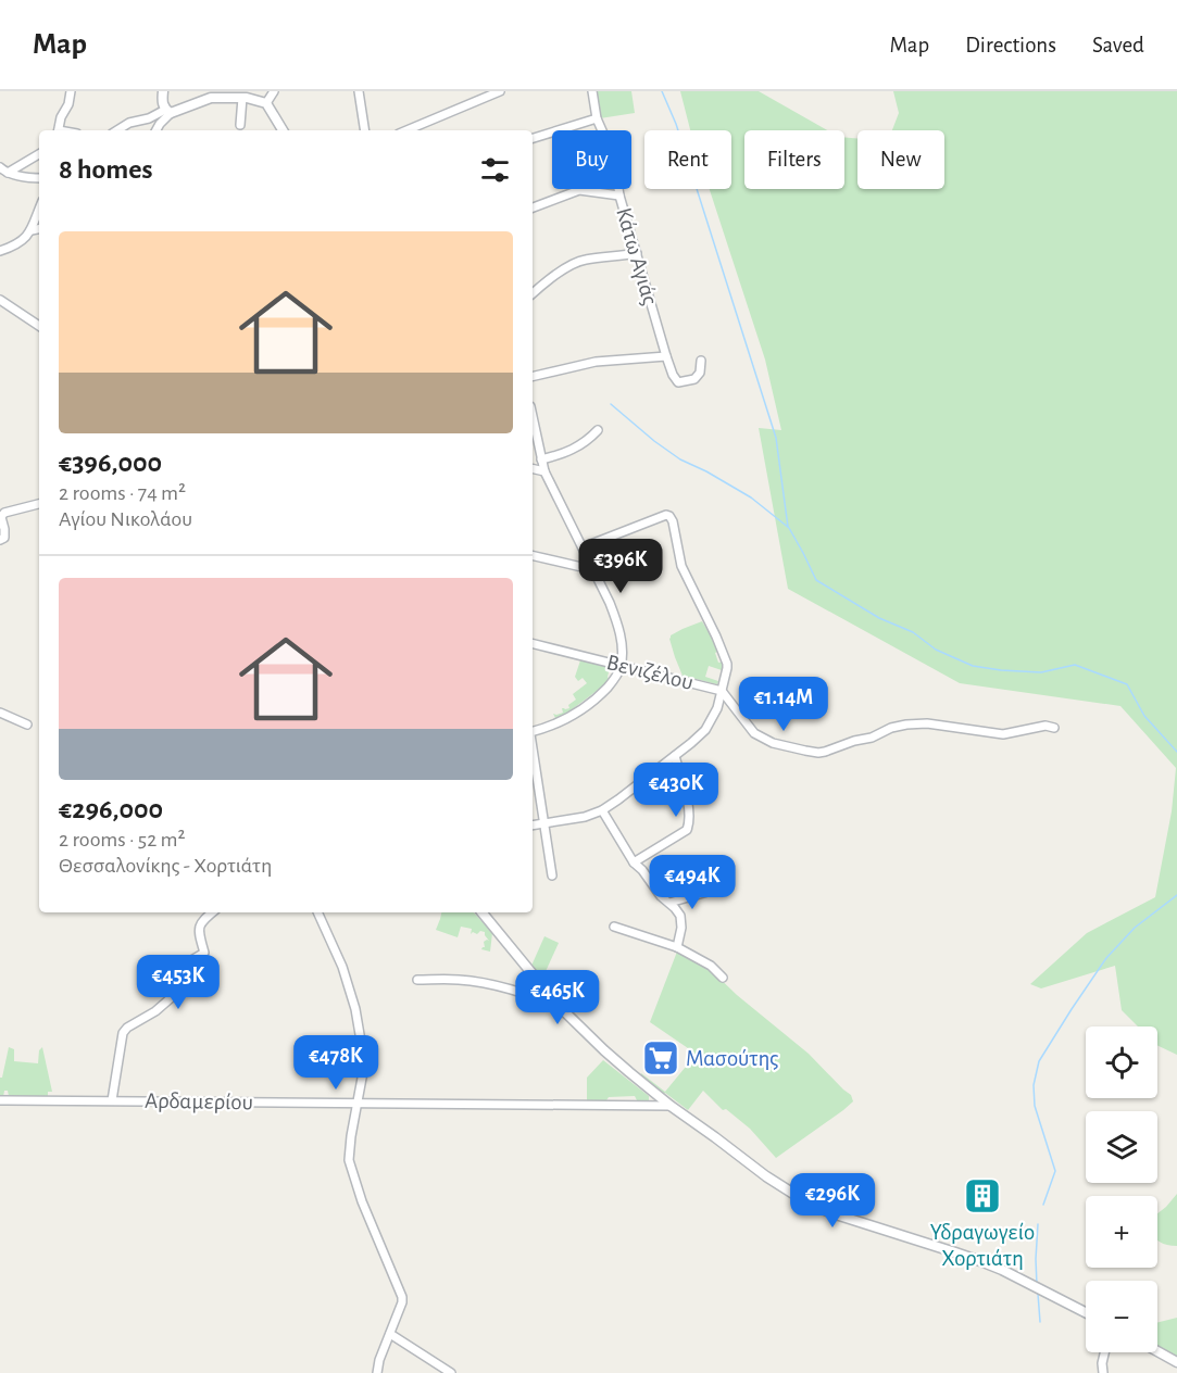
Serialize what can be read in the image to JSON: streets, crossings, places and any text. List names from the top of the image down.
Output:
{
  "streets": {
    "street": ["Κάτω Αγιάς", "Βενιζέλου", "Αρδαμερίου"]
  },
  "places": {
    "supermarket": ["Μασούτης"],
    "building": ["Υδραγωγείο Χορτιάτη"]
  },
  "page": {
    "header": "Map",
    "nav": ["Map", "Directions", "Saved"],
    "chip": [
      "Buy",
      "Rent",
      "Filters",
      "New"
    ],
    "heading": "8 homes",
    "list": [
      {
        "name": "€396,000",
        "note": "2 rooms · 74 m² · Αγίου Νικολάου"
      },
      {
        "name": "€296,000",
        "note": "2 rooms · 52 m² · Θεσσαλονίκης - Χορτιάτη"
      }
    ],
    "price": [
      "€396K",
      "€1.14M",
      "€430K",
      "€494K",
      "€453K",
      "€465K",
      "€478K",
      "€296K"
    ],
    "map_buttons": ["+", "−"]
  }
}
